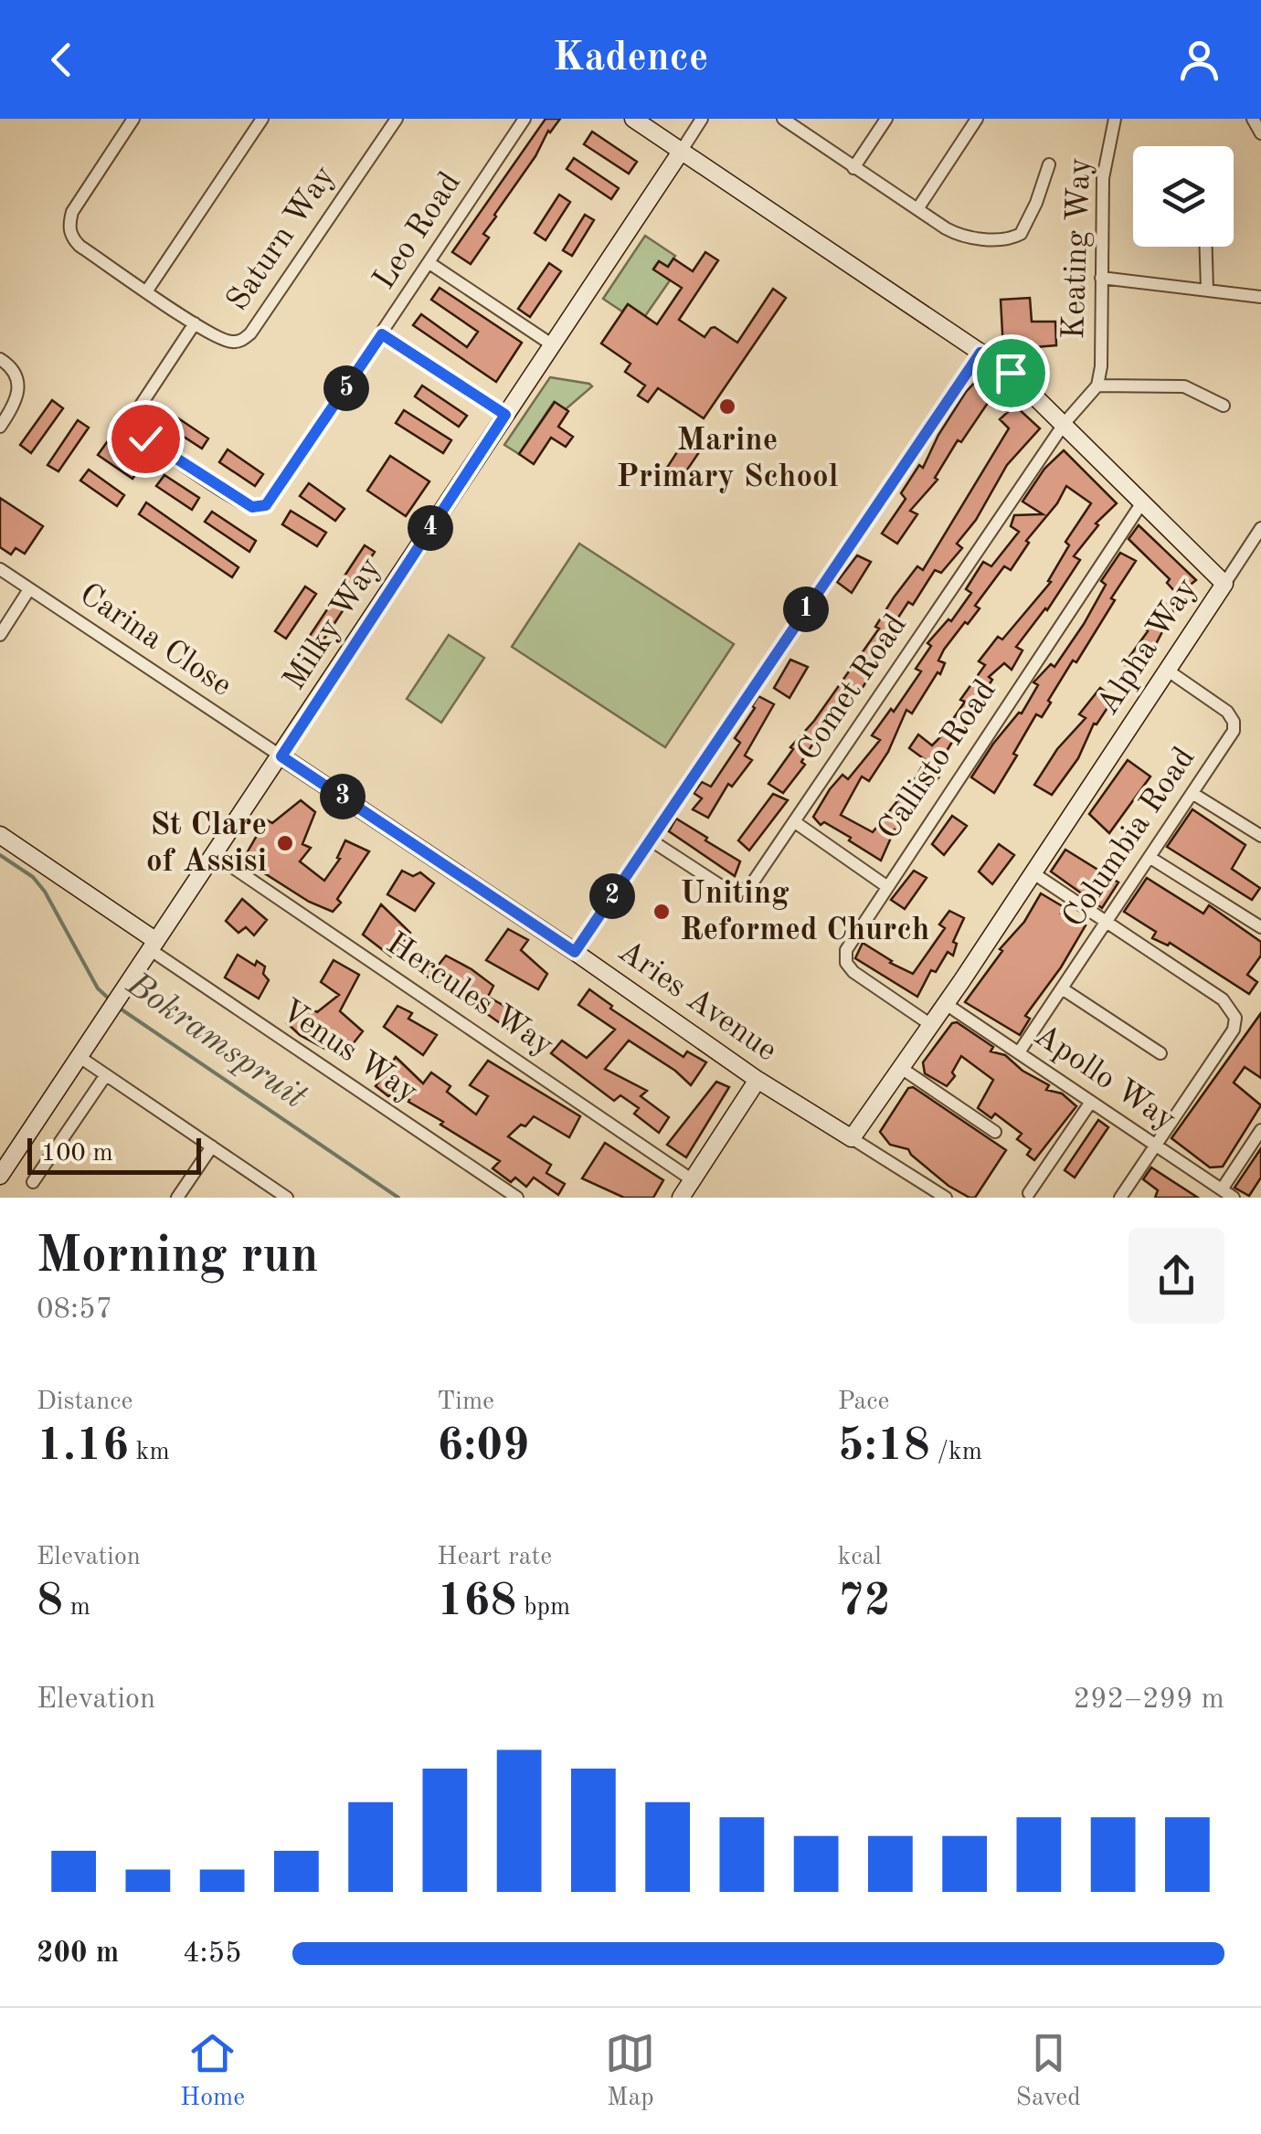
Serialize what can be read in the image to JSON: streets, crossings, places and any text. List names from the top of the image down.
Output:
{
  "streets": {
    "street": [
      "Leo Road",
      "Saturn Way",
      "Keating Way",
      "Milky Way",
      "Carina Close",
      "Alpha Way",
      "Comet Road",
      "Callisto Road",
      "Columbia Road",
      "Hercules Way",
      "Aries Avenue",
      "Venus Way",
      "Apollo Way"
    ]
  },
  "crossings": [
    ["Leo Road", "Saturn Way"],
    ["Keating Way", "Alpha Way"],
    ["Keating Way", "Comet Road"],
    ["Milky Way", "Carina Close"],
    ["Milky Way", "Alpha Way"],
    ["Milky Way", "Hercules Way"],
    ["Milky Way", "Aries Avenue"],
    ["Milky Way", "Venus Way"],
    ["Carina Close", "Aries Avenue"],
    ["Alpha Way", "Comet Road"],
    ["Alpha Way", "Callisto Road"],
    ["Alpha Way", "Columbia Road"],
    ["Alpha Way", "Aries Avenue"],
    ["Alpha Way", "Apollo Way"],
    ["Columbia Road", "Apollo Way"]
  ],
  "water": ["Bokramspruit"],
  "places": ["Marine Primary School", "St Clare of Assisi", "Uniting Reformed Church"],
  "scale_bar": "100 m",
  "page": {
    "header": "Kadence",
    "pins": [
      "5",
      "4",
      "1",
      "3",
      "2"
    ],
    "scale": "100 m",
    "heading": ["Morning run", "08:57"],
    "stats": [
      ["Distance", "1.16 km"],
      ["Time", "6:09"],
      ["Pace", "5:18 /km"],
      ["Elevation", "8 m"],
      ["Heart rate", "168 bpm"],
      ["kcal", "72"]
    ],
    "chart": ["Elevation", "292–299 m"],
    "list": [
      {
        "name": "200 m",
        "note": "4:55"
      }
    ],
    "tabs": ["Home", "Map", "Saved"]
  }
}
